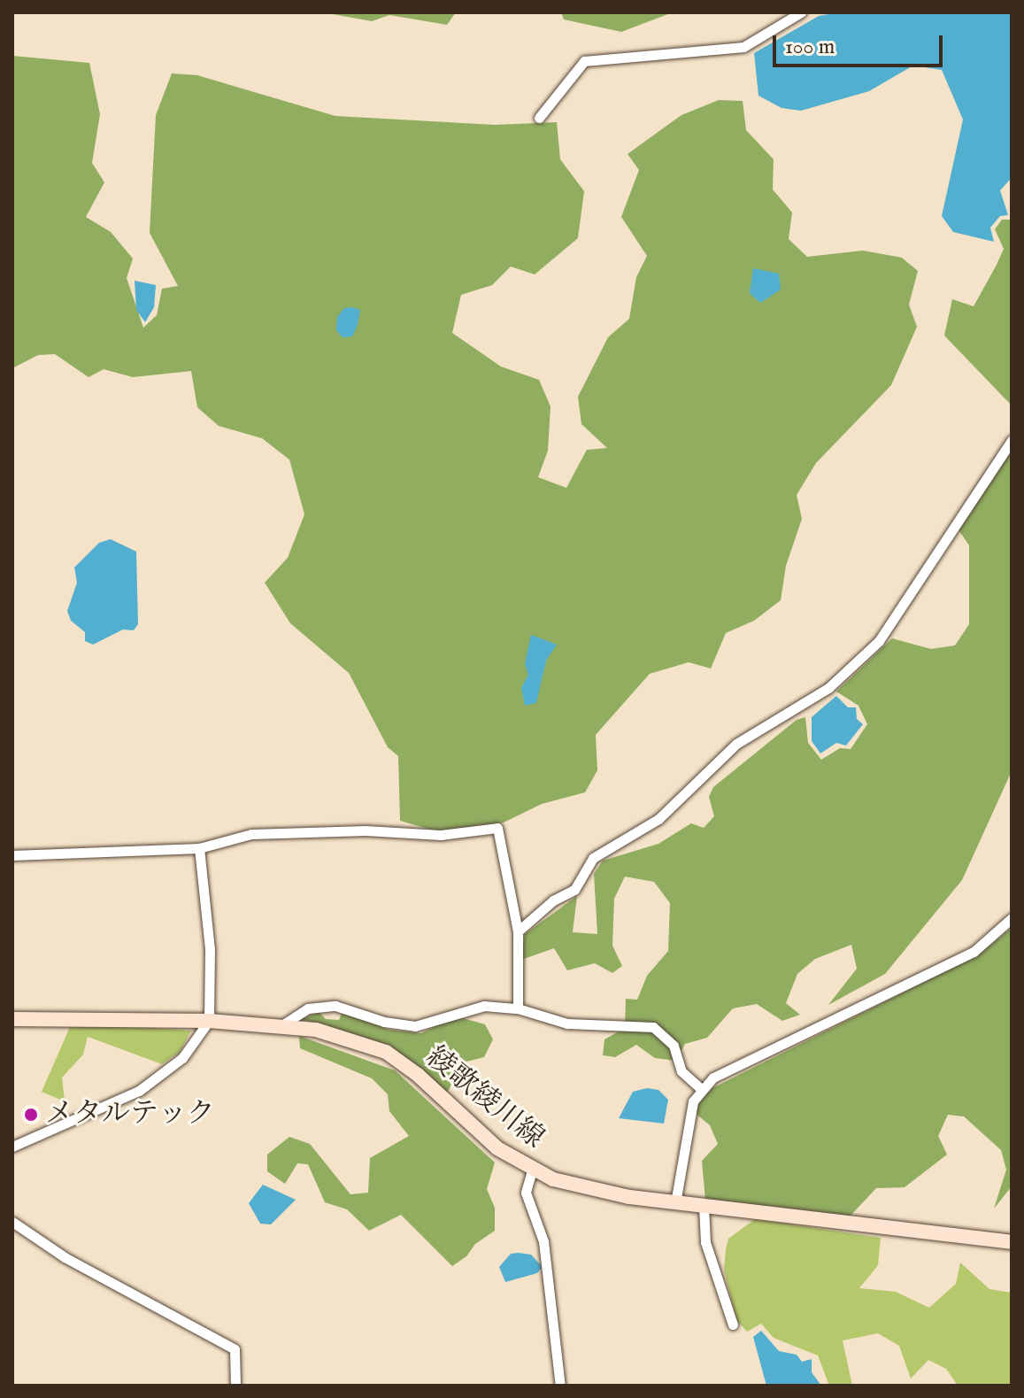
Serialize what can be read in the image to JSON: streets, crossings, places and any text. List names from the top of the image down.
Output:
{
  "streets": {
    "main road": ["綾歌綾川線"]
  },
  "places": ["メタルテック"],
  "scale_bar": "100 m"
}
